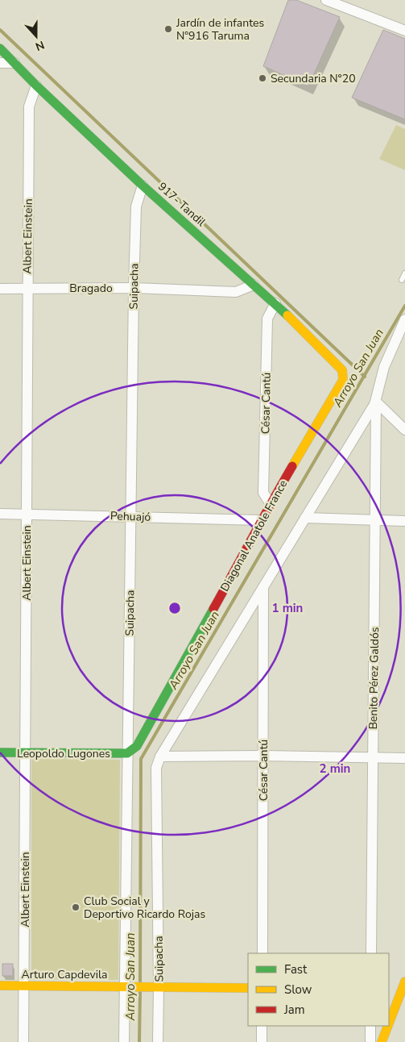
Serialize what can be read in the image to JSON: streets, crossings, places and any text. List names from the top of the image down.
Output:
{
  "streets": {
    "street": [
      "917- Tandil",
      "Albert Einstein",
      "Suipacha",
      "Bragado",
      "César Cantú",
      "Pehuajó",
      "Diagonal Anatole France",
      "Benito Pérez Galdós",
      "Leopoldo Lugones",
      "Arturo Capdevila"
    ]
  },
  "crossings": [
    ["917- Tandil", "Albert Einstein"],
    ["917- Tandil", "Suipacha"],
    ["917- Tandil", "Bragado"],
    ["917- Tandil", "César Cantú"],
    ["917- Tandil", "Diagonal Anatole France"],
    ["Albert Einstein", "Bragado"],
    ["Albert Einstein", "Pehuajó"],
    ["Albert Einstein", "Leopoldo Lugones"],
    ["Albert Einstein", "Arturo Capdevila"],
    ["Suipacha", "Bragado"],
    ["Suipacha", "Pehuajó"],
    ["Suipacha", "Diagonal Anatole France"],
    ["Suipacha", "Leopoldo Lugones"],
    ["Suipacha", "Arturo Capdevila"],
    ["César Cantú", "Diagonal Anatole France"],
    ["Pehuajó", "Diagonal Anatole France"],
    ["Diagonal Anatole France", "Leopoldo Lugones"]
  ],
  "water": ["Arroyo San Juan"],
  "places": ["Jardín de infantes Nº916 Taruma", "Secundaria N°20", "Club Social y Deportivo Ricardo Rojas"],
  "legend": ["Fast", "Slow", "Jam"],
  "north": "bottom",
  "rings": ["1 min", "2 min"]
}
